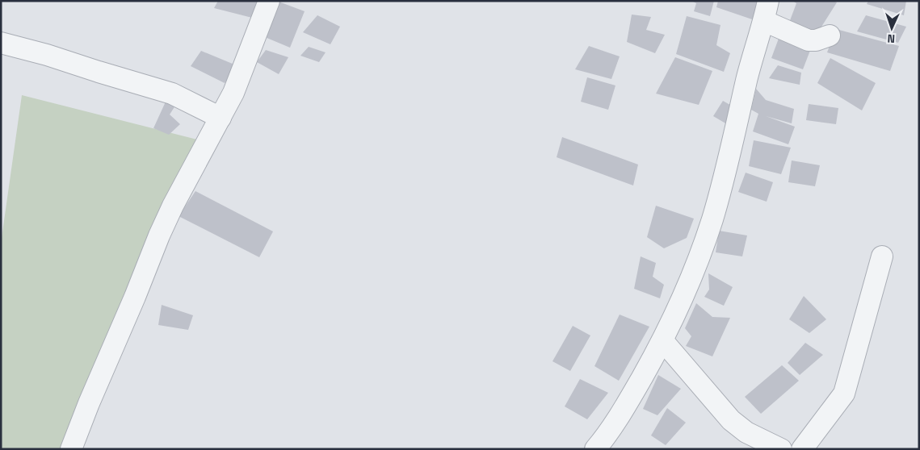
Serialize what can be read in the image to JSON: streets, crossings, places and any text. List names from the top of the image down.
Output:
{
  "north": "bottom"
}
